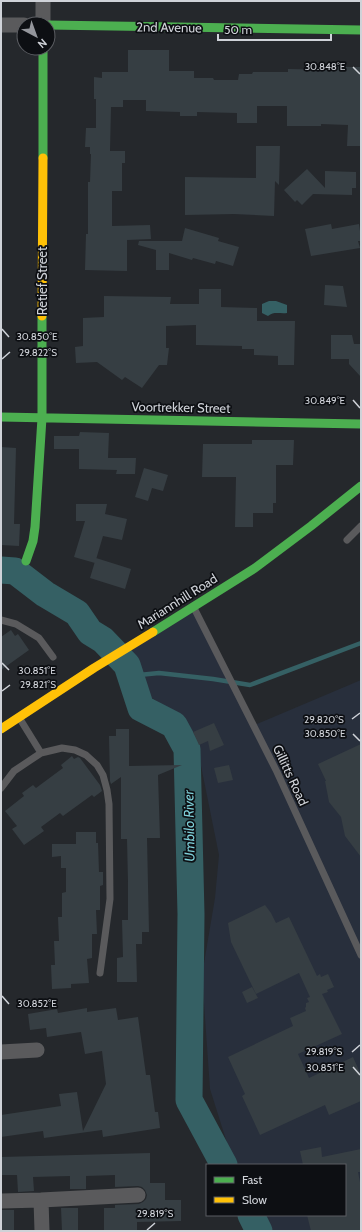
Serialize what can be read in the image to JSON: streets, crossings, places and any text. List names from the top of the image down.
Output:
{
  "streets": {
    "street": [
      "2nd Avenue",
      "Retief Street",
      "Voortrekker Street",
      "Mariannhill Road"
    ],
    "lane": ["Gillitts Road"]
  },
  "crossings": [
    ["Retief Street", "Voortrekker Street"],
    ["Mariannhill Road", "Gillitts Road"]
  ],
  "water": ["Umbilo River"],
  "legend": ["Fast", "Slow"],
  "scale_bar": "50 m",
  "north": "bottom right",
  "coordinates": [
    "30.848°E",
    "30.850°E",
    "29.822°S",
    "30.849°E",
    "30.851°E",
    "29.821°S",
    "29.820°S",
    "30.852°E",
    "29.819°S"
  ]
}
